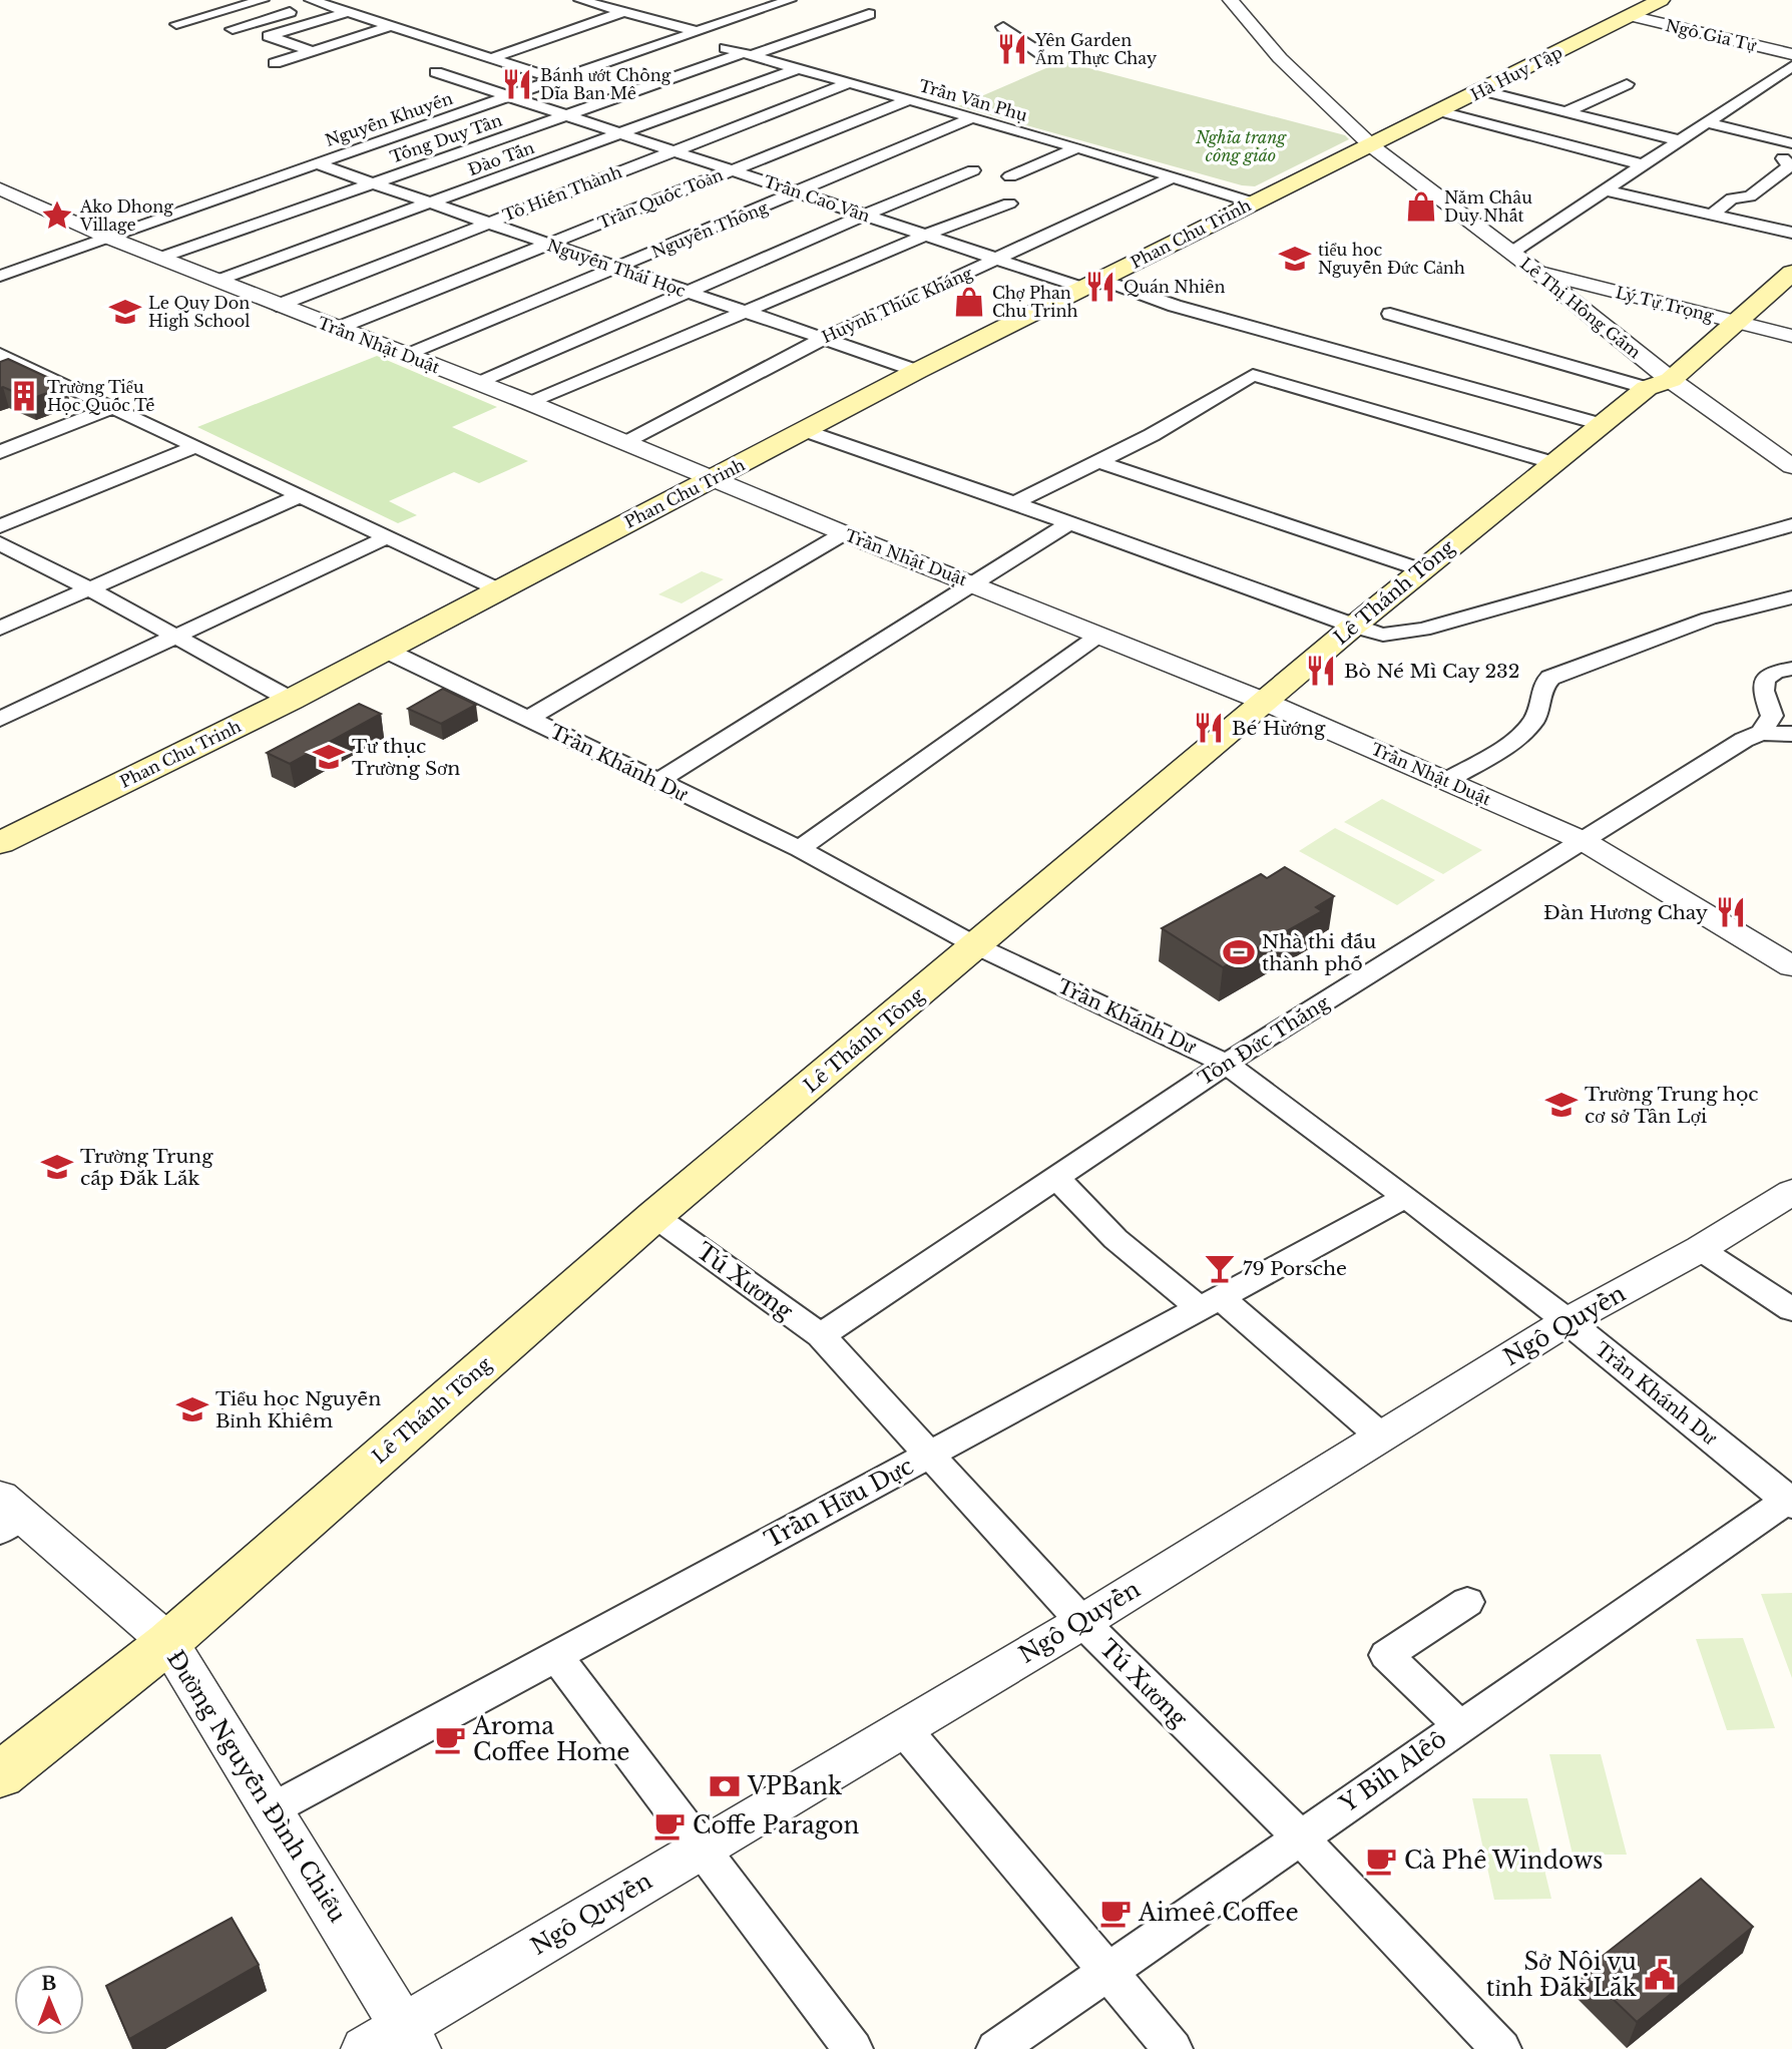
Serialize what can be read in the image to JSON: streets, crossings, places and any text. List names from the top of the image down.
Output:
{
  "streets": {
    "main road": ["Hà Huy Tập", "Phan Chu Trinh", "Lê Thánh Tông"],
    "street": [
      "Ngô Gia Tự",
      "Trần Văn Phụ",
      "Nguyễn Khuyến",
      "Tống Duy Tân",
      "Đào Tấn",
      "Tô Hiến Thành",
      "Trần Quốc Toản",
      "Trần Cao Vân",
      "Nguyễn Thông",
      "Nguyễn Thái Học",
      "Lý Tự Trọng",
      "Huỳnh Thúc Kháng",
      "Lê Thị Hồng Gấm",
      "Trần Nhật Duật",
      "Trần Khánh Dư",
      "Tôn Đức Thắng",
      "Tú Xương",
      "Ngô Quyền",
      "Trần Hữu Dực",
      "Y Bih Alêô",
      "Đường Nguyễn Đình Chiểu"
    ]
  },
  "crossings": [
    ["Ngô Gia Tự", "Hà Huy Tập"],
    ["Hà Huy Tập", "Phan Chu Trinh"],
    ["Hà Huy Tập", "Lê Thị Hồng Gấm"],
    ["Trần Văn Phụ", "Nguyễn Khuyến"],
    ["Trần Văn Phụ", "Tống Duy Tân"],
    ["Trần Văn Phụ", "Đào Tấn"],
    ["Trần Văn Phụ", "Tô Hiến Thành"],
    ["Trần Văn Phụ", "Trần Quốc Toản"],
    ["Trần Văn Phụ", "Nguyễn Thông"],
    ["Trần Văn Phụ", "Phan Chu Trinh"],
    ["Trần Văn Phụ", "Huỳnh Thúc Kháng"],
    ["Nguyễn Khuyến", "Trần Cao Vân"],
    ["Nguyễn Khuyến", "Nguyễn Thái Học"],
    ["Nguyễn Khuyến", "Trần Nhật Duật"],
    ["Tống Duy Tân", "Trần Cao Vân"],
    ["Tống Duy Tân", "Nguyễn Thái Học"],
    ["Tống Duy Tân", "Trần Nhật Duật"],
    ["Đào Tấn", "Trần Cao Vân"],
    ["Đào Tấn", "Nguyễn Thái Học"],
    ["Đào Tấn", "Trần Nhật Duật"],
    ["Tô Hiến Thành", "Trần Cao Vân"],
    ["Tô Hiến Thành", "Nguyễn Thái Học"],
    ["Tô Hiến Thành", "Trần Nhật Duật"],
    ["Trần Quốc Toản", "Trần Cao Vân"],
    ["Trần Quốc Toản", "Nguyễn Thái Học"],
    ["Trần Quốc Toản", "Trần Nhật Duật"],
    ["Trần Cao Vân", "Nguyễn Thông"],
    ["Trần Cao Vân", "Phan Chu Trinh"],
    ["Trần Cao Vân", "Huỳnh Thúc Kháng"],
    ["Trần Cao Vân", "Lê Thánh Tông"],
    ["Nguyễn Thông", "Nguyễn Thái Học"],
    ["Nguyễn Thông", "Trần Nhật Duật"],
    ["Phan Chu Trinh", "Nguyễn Thái Học"],
    ["Phan Chu Trinh", "Lê Thị Hồng Gấm"],
    ["Phan Chu Trinh", "Trần Nhật Duật"],
    ["Phan Chu Trinh", "Trần Khánh Dư"],
    ["Nguyễn Thái Học", "Huỳnh Thúc Kháng"],
    ["Lý Tự Trọng", "Lê Thị Hồng Gấm"],
    ["Lý Tự Trọng", "Lê Thánh Tông"],
    ["Huỳnh Thúc Kháng", "Trần Nhật Duật"],
    ["Lê Thị Hồng Gấm", "Lê Thánh Tông"],
    ["Trần Nhật Duật", "Lê Thánh Tông"],
    ["Trần Nhật Duật", "Tôn Đức Thắng"],
    ["Lê Thánh Tông", "Trần Khánh Dư"],
    ["Lê Thánh Tông", "Tú Xương"],
    ["Lê Thánh Tông", "Đường Nguyễn Đình Chiểu"],
    ["Trần Khánh Dư", "Tôn Đức Thắng"],
    ["Trần Khánh Dư", "Ngô Quyền"],
    ["Trần Khánh Dư", "Trần Hữu Dực"],
    ["Trần Khánh Dư", "Y Bih Alêô"],
    ["Tôn Đức Thắng", "Tú Xương"],
    ["Tú Xương", "Ngô Quyền"],
    ["Tú Xương", "Trần Hữu Dực"],
    ["Tú Xương", "Y Bih Alêô"],
    ["Ngô Quyền", "Đường Nguyễn Đình Chiểu"],
    ["Trần Hữu Dực", "Đường Nguyễn Đình Chiểu"]
  ],
  "parks": ["Nghĩa trang công giáo"],
  "places": {
    "restaurant": [
      "Yên Garden Ẩm Thực Chay",
      "Bánh ướt Chồng Dĩa Ban Mê",
      "Quán Nhiên",
      "Bò Né Mì Cay 232",
      "Bé Hướng",
      "Đàn Hương Chay"
    ],
    "shop": ["Năm Châu Duy Nhất", "Chợ Phan Chu Trinh"],
    "place": ["Ako Dhong Village"],
    "school or university": [
      "tiểu học Nguyễn Đức Cảnh",
      "Le Quy Don High School",
      "Tư thục Trường Sơn",
      "Trường Trung học cơ sở Tân Lợi",
      "Trường Trung cấp Đắk Lắk",
      "Tiểu học Nguyễn Bỉnh Khiêm"
    ],
    "building": ["Trường Tiểu Học Quốc Tế"],
    "sports": ["Nhà thi đấu thành phố"],
    "bar": ["79 Porsche"],
    "cafe": [
      "Aroma Coffee Home",
      "Coffe Paragon",
      "Cà Phê Windows",
      "Aimeê Coffee"
    ],
    "bank": ["VPBank"],
    "public building": ["Sở Nội vụ tỉnh Đắk Lắk"]
  },
  "north": "top"
}
